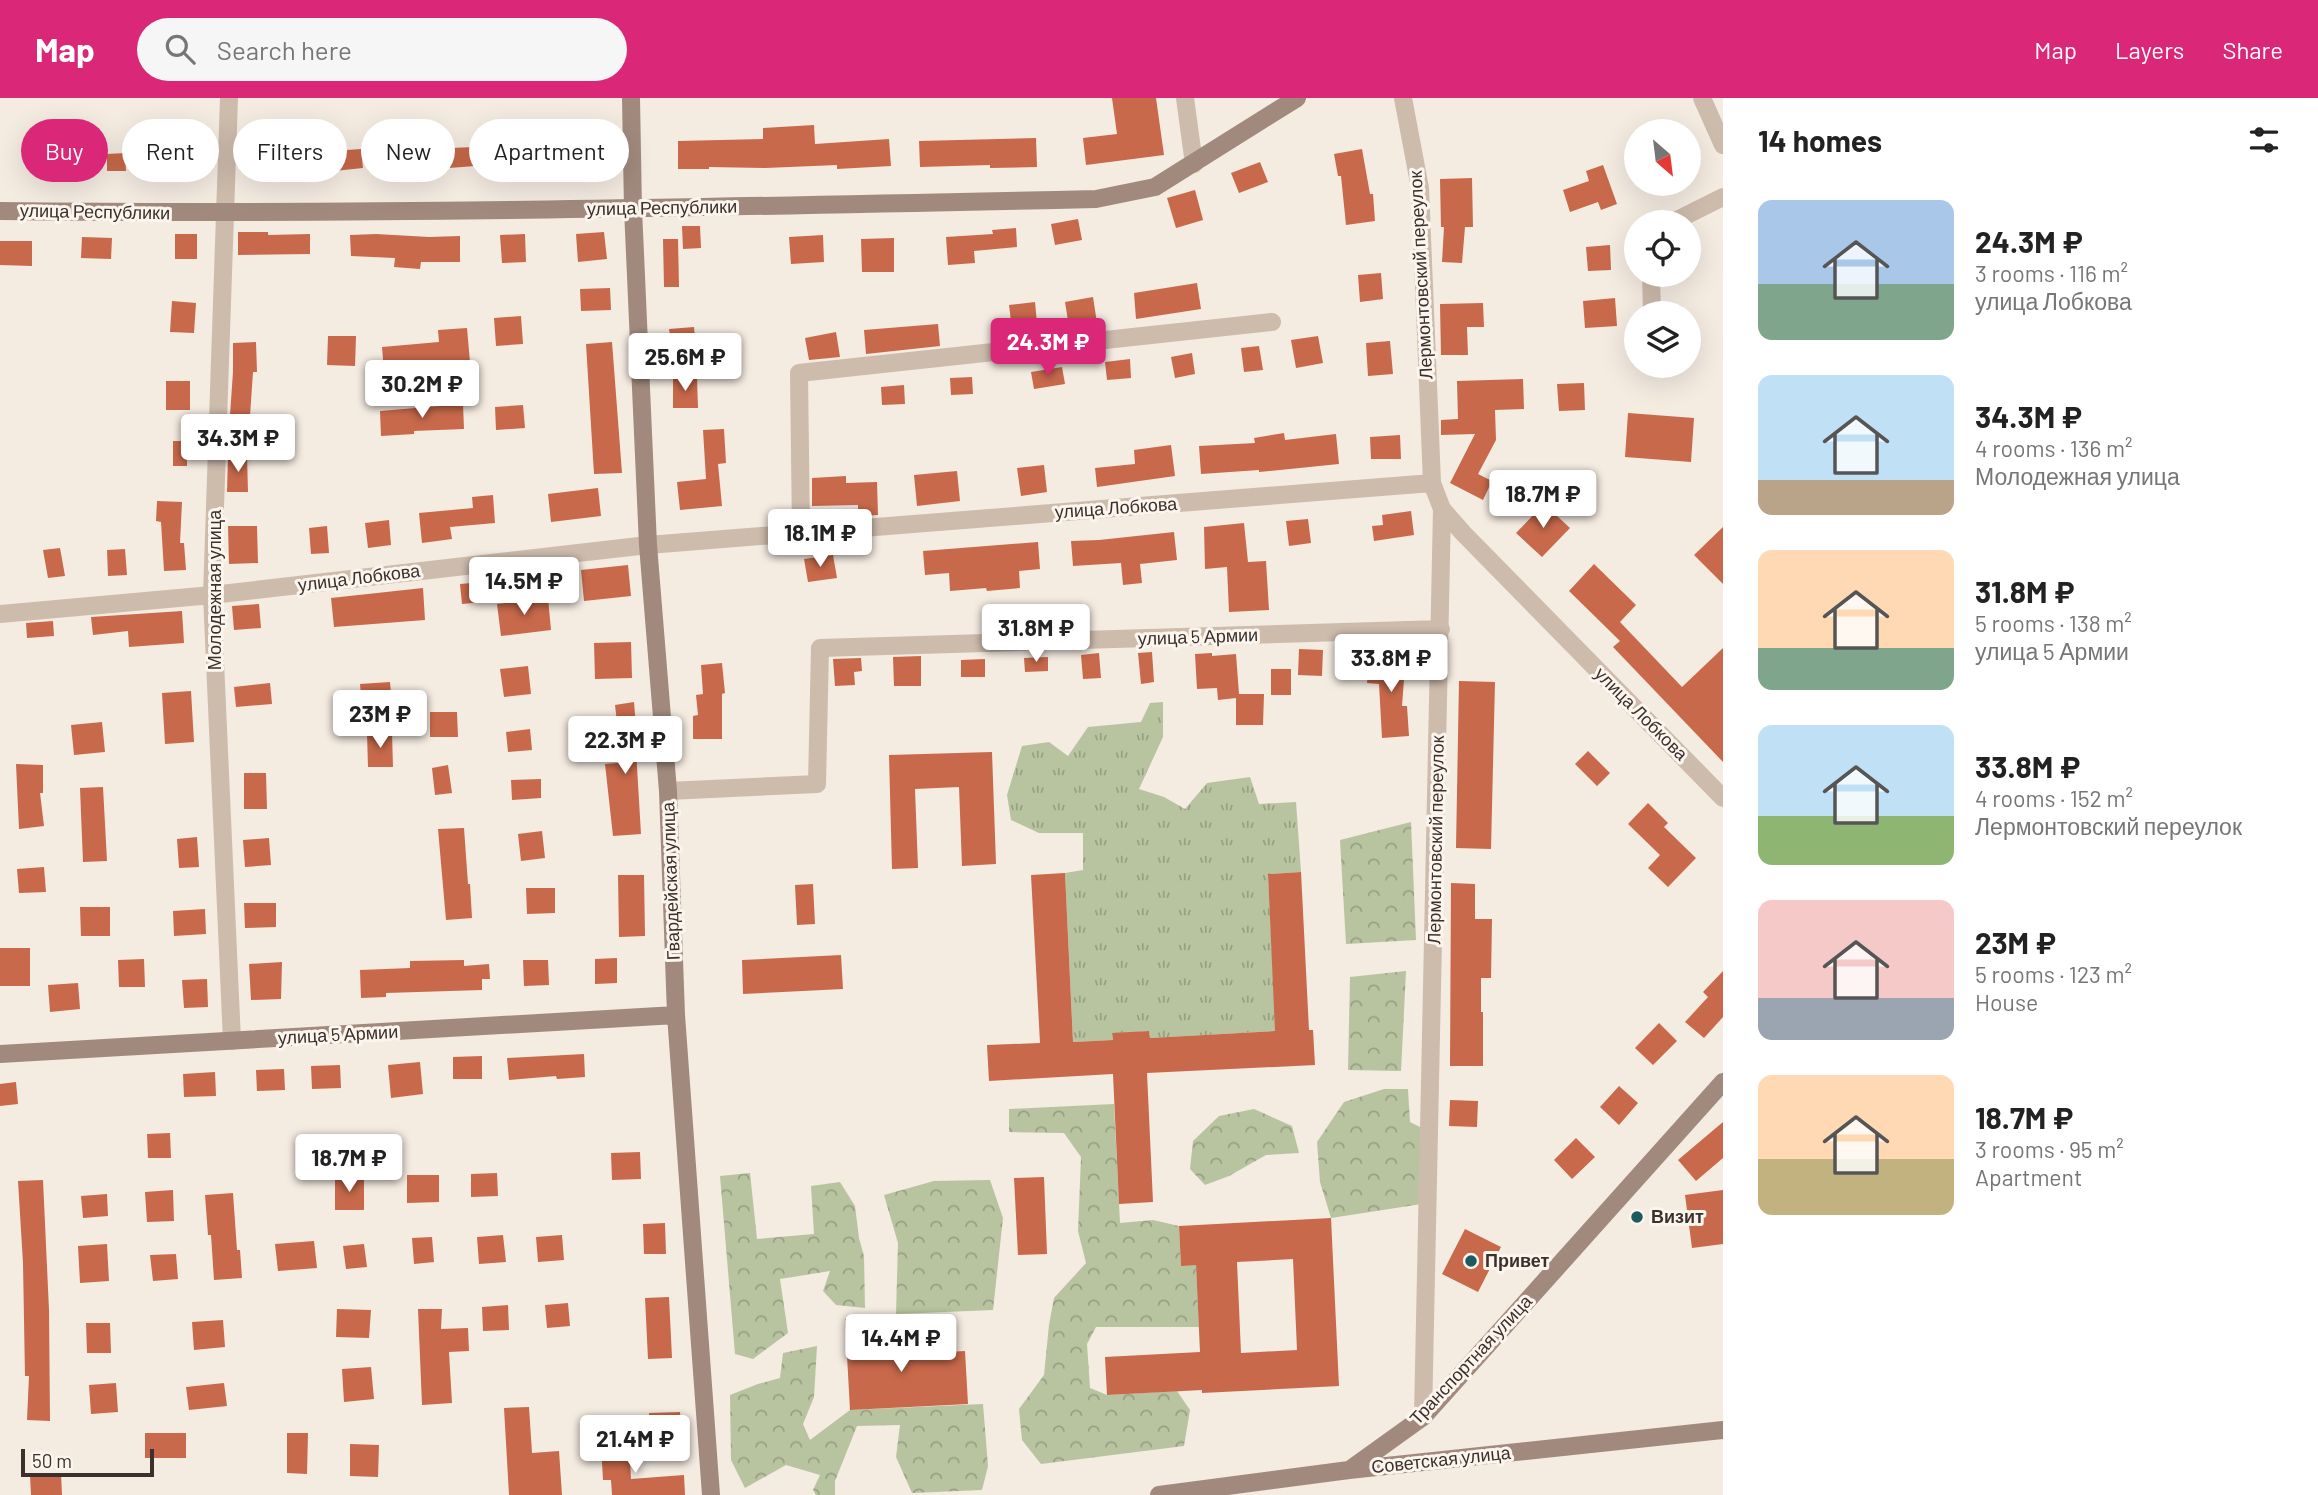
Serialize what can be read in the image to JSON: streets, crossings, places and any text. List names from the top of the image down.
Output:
{
  "streets": {
    "main road": [
      "улица Республики",
      "улица 5 Армии",
      "Гвардейская улица",
      "Транспортная улица",
      "Советская улица"
    ],
    "street": ["Лермонтовский переулок", "улица Лобкова", "Молодежная улица"]
  },
  "crossings": [
    ["улица Республики", "Молодежная улица"],
    ["улица Республики", "Гвардейская улица"],
    ["Лермонтовский переулок", "улица Лобкова"],
    ["Лермонтовский переулок", "улица 5 Армии"],
    ["Лермонтовский переулок", "Транспортная улица"],
    ["улица Лобкова", "Молодежная улица"],
    ["улица Лобкова", "Гвардейская улица"],
    ["Молодежная улица", "улица 5 Армии"],
    ["улица 5 Армии", "Гвардейская улица"],
    ["Транспортная улица", "Советская улица"]
  ],
  "places": ["Визит", "Привет"],
  "scale_bar": "50 m",
  "north": "bottom right",
  "page": {
    "header": "Map",
    "search": "Search here",
    "nav": ["Map", "Layers", "Share"],
    "heading": "14 homes",
    "chip": [
      "Buy",
      "Rent",
      "Filters",
      "New",
      "Apartment"
    ],
    "list": [
      {
        "name": "24.3M ₽",
        "note": "3 rooms · 116 m² · улица Лобкова"
      },
      {
        "name": "34.3M ₽",
        "note": "4 rooms · 136 m² · Молодежная улица"
      },
      {
        "name": "31.8M ₽",
        "note": "5 rooms · 138 m² · улица 5 Армии"
      },
      {
        "name": "33.8M ₽",
        "note": "4 rooms · 152 m² · Лермонтовский переулок"
      },
      {
        "name": "23M ₽",
        "note": "5 rooms · 123 m² · House"
      },
      {
        "name": "18.7M ₽",
        "note": "3 rooms · 95 m² · Apartment"
      }
    ],
    "price": [
      "24.3M ₽",
      "25.6M ₽",
      "30.2M ₽",
      "34.3M ₽",
      "18.7M ₽",
      "18.1M ₽",
      "14.5M ₽",
      "31.8M ₽",
      "33.8M ₽",
      "23M ₽",
      "22.3M ₽",
      "18.7M ₽",
      "14.4M ₽",
      "21.4M ₽"
    ],
    "scale": "50 m"
  }
}
